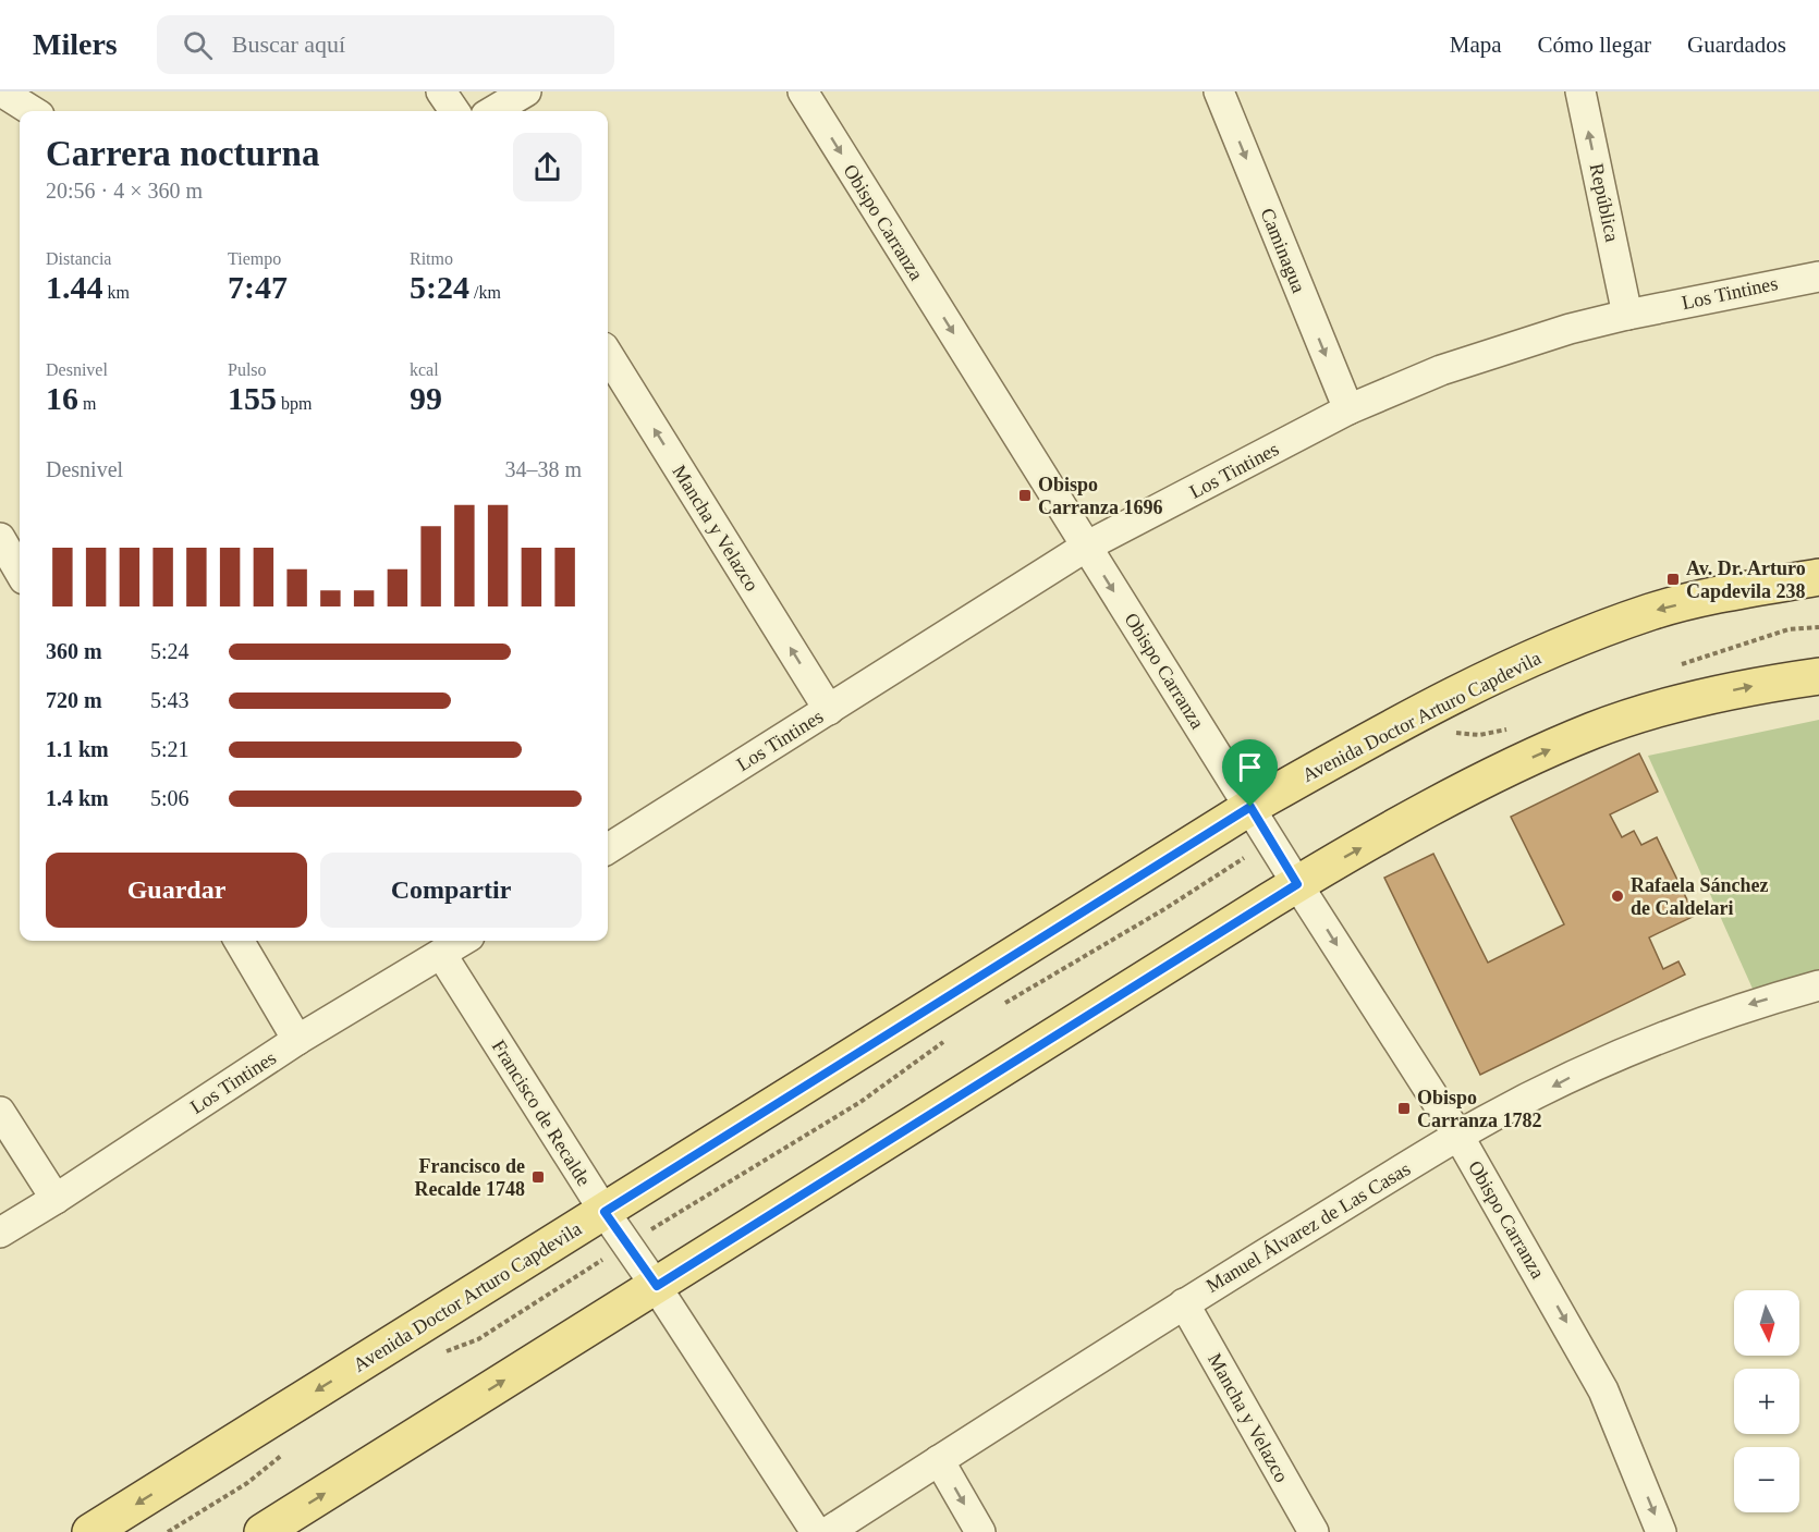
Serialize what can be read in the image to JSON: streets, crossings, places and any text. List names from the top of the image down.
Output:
{
  "streets": {
    "main road": ["Avenida Doctor Arturo Capdevila"],
    "street": [
      "República",
      "Obispo Carranza",
      "Caminagua",
      "Los Tintines",
      "Mancha y Velazco",
      "Francisco de Recalde",
      "Manuel Álvarez de Las Casas"
    ]
  },
  "crossings": [
    ["República", "Los Tintines"],
    ["Obispo Carranza", "Los Tintines"],
    ["Obispo Carranza", "Avenida Doctor Arturo Capdevila"],
    ["Obispo Carranza", "Manuel Álvarez de Las Casas"],
    ["Caminagua", "Los Tintines"],
    ["Los Tintines", "Mancha y Velazco"],
    ["Los Tintines", "Francisco de Recalde"],
    ["Mancha y Velazco", "Manuel Álvarez de Las Casas"],
    ["Avenida Doctor Arturo Capdevila", "Francisco de Recalde"]
  ],
  "one_way": [
    "República",
    "Obispo Carranza",
    "Caminagua",
    "Mancha y Velazco"
  ],
  "places": {
    "transit": [
      "Obispo Carranza 1696",
      "Av. Dr. Arturo Capdevila 238",
      "Obispo Carranza 1782",
      "Francisco de Recalde 1748"
    ],
    "other": ["Rafaela Sánchez de Caldelari"]
  },
  "north": "bottom",
  "page": {
    "header": "Milers",
    "search": "Buscar aquí",
    "nav": ["Mapa", "Cómo llegar", "Guardados"],
    "heading": ["Carrera nocturna", "20:56 · 4 × 360 m"],
    "stats": [
      ["Distancia", "1.44 km"],
      ["Tiempo", "7:47"],
      ["Ritmo", "5:24 /km"],
      ["Desnivel", "16 m"],
      ["Pulso", "155 bpm"],
      ["kcal", "99"]
    ],
    "chart": ["Desnivel", "34–38 m"],
    "list": [
      {
        "name": "360 m",
        "note": "5:24"
      },
      {
        "name": "720 m",
        "note": "5:43"
      },
      {
        "name": "1.1 km",
        "note": "5:21"
      },
      {
        "name": "1.4 km",
        "note": "5:06"
      }
    ],
    "buttons": ["Guardar", "Compartir"],
    "map_buttons": ["+", "−"]
  }
}
